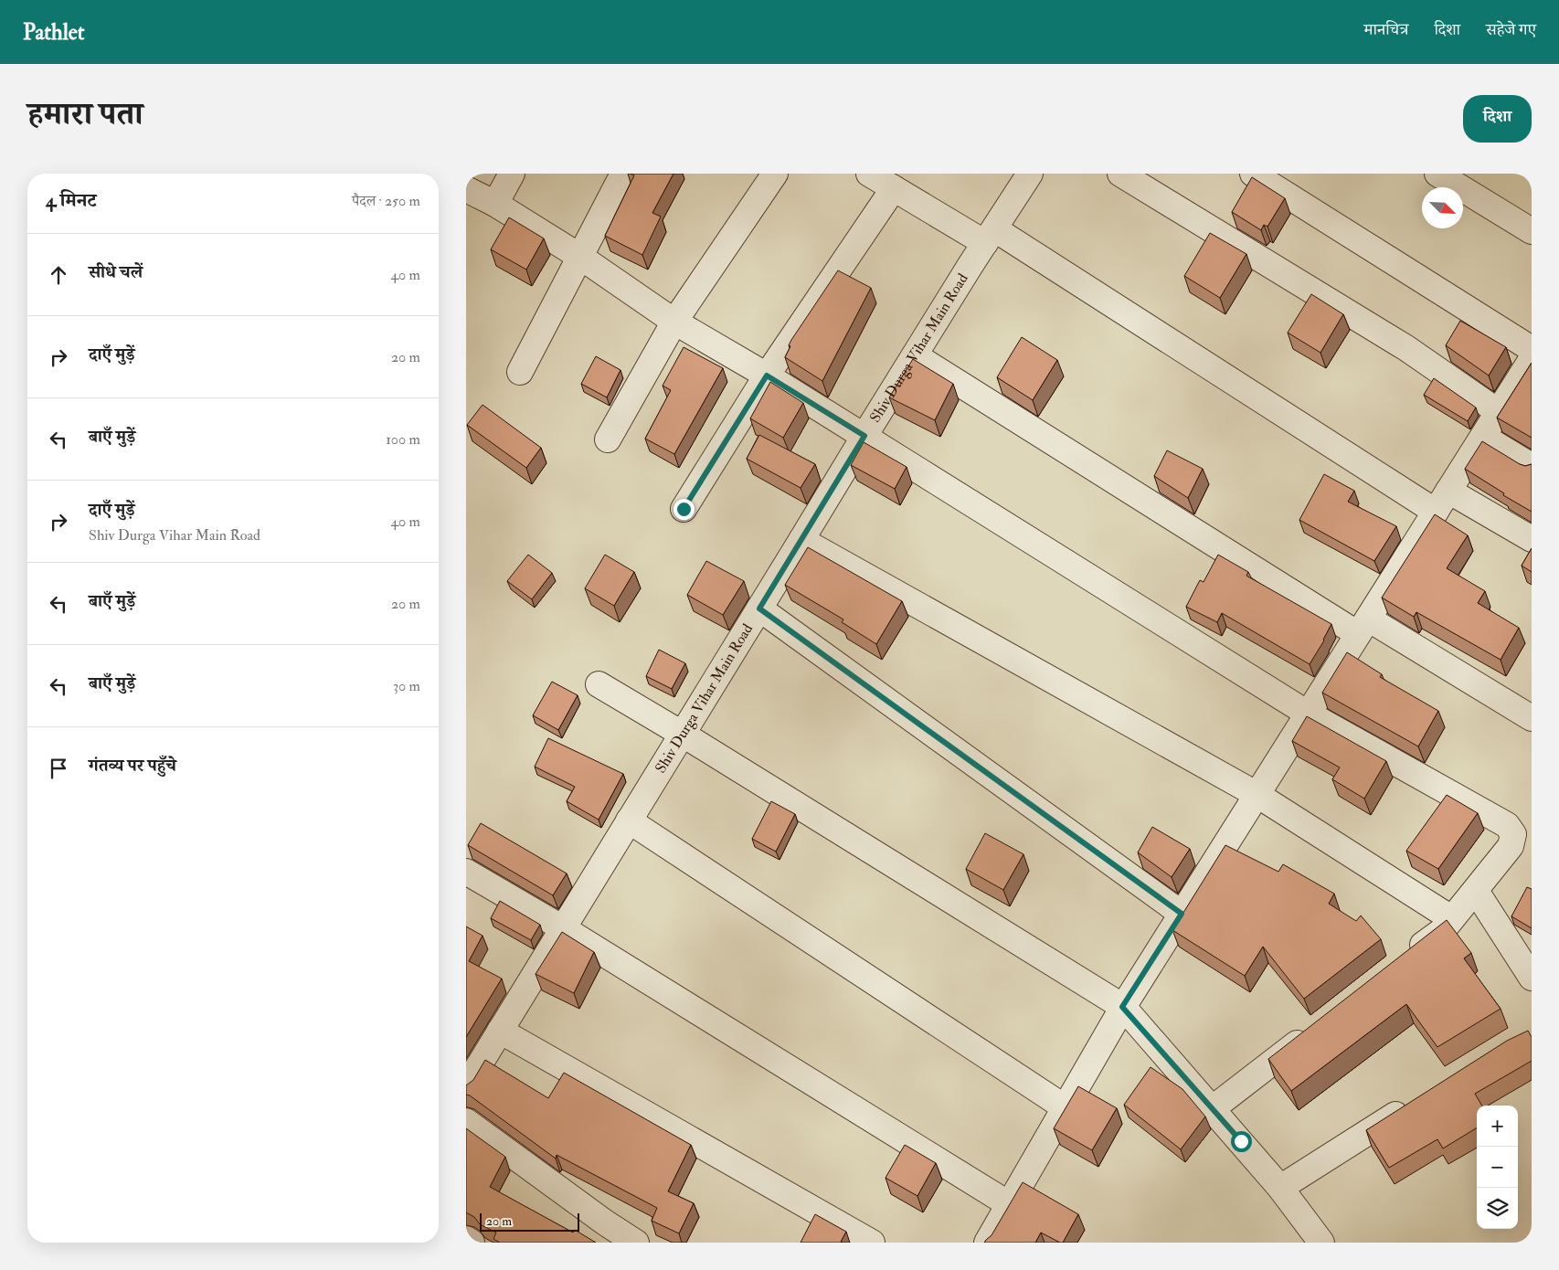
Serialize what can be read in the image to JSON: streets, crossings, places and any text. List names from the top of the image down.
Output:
{
  "streets": {
    "street": ["Shiv Durga Vihar Main Road"]
  },
  "scale_bar": "20 m",
  "north": "bottom right",
  "page": {
    "header": "Pathlet",
    "nav": ["मानचित्र", "दिशा", "सहेजे गए"],
    "title": "हमारा पता",
    "buttons": "दिशा",
    "heading": ["4 मिनट", "पैदल · 250 m"],
    "list": [
      ["सीधे चलें", "40 m"],
      ["दाएँ मुड़ें", "20 m"],
      ["बाएँ मुड़ें", "100 m"],
      ["दाएँ मुड़ें", "Shiv Durga Vihar Main Road", "40 m"],
      ["बाएँ मुड़ें", "20 m"],
      ["बाएँ मुड़ें", "30 m"],
      "गंतव्य पर पहुँचे"
    ],
    "map_buttons": ["+", "−"],
    "scale": "20 m"
  }
}
